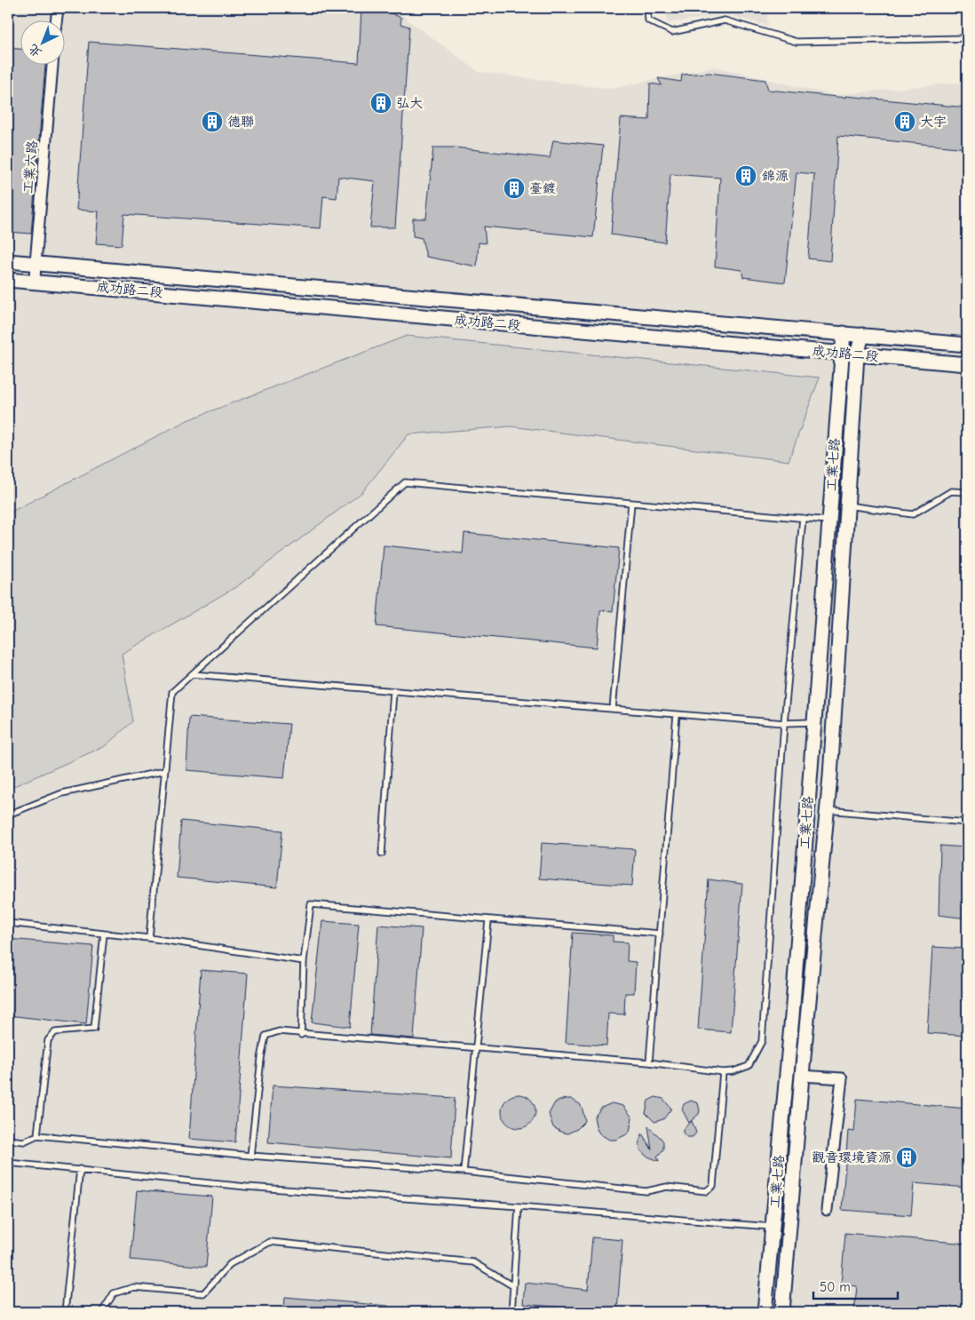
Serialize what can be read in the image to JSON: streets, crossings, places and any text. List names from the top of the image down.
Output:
{
  "streets": {
    "street": ["工業六路", "成功路二段", "工業七路"]
  },
  "crossings": [
    ["工業六路", "成功路二段"],
    ["成功路二段", "工業七路"]
  ],
  "places": {
    "building": [
      "弘大",
      "德聯",
      "大宇",
      "錦源",
      "臺鍍",
      "觀音環境資源"
    ]
  },
  "scale_bar": "50 m",
  "north": "bottom left"
}
